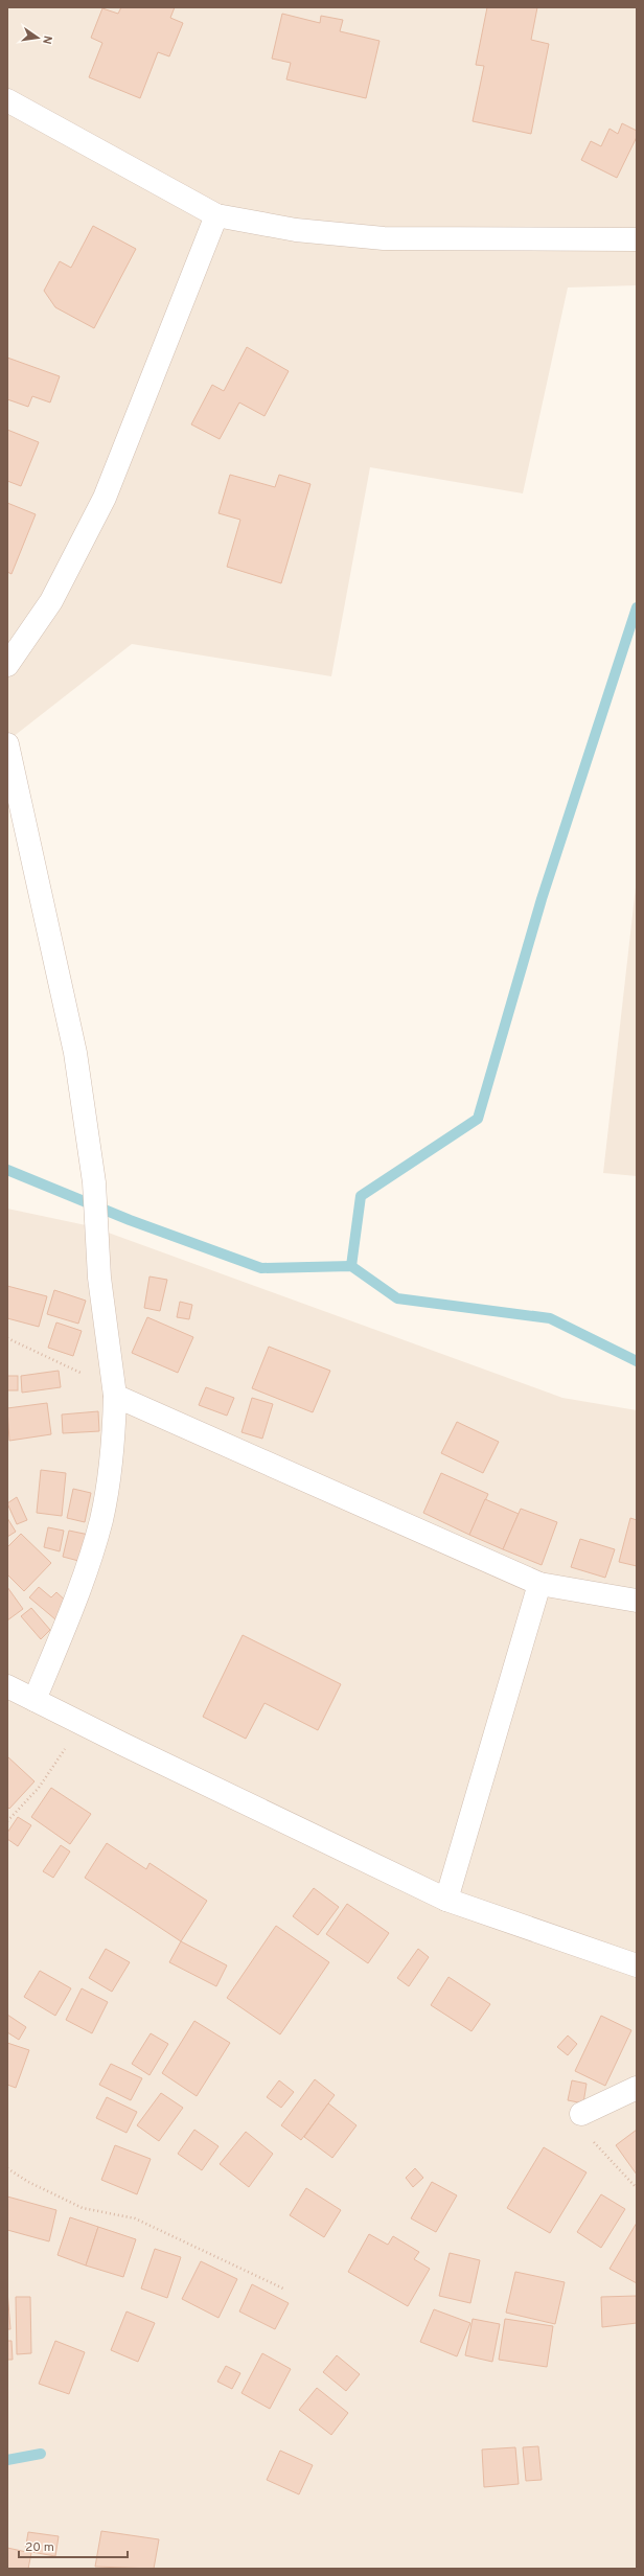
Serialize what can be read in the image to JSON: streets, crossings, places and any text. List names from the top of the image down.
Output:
{
  "scale_bar": "20 m",
  "north": "right"
}
